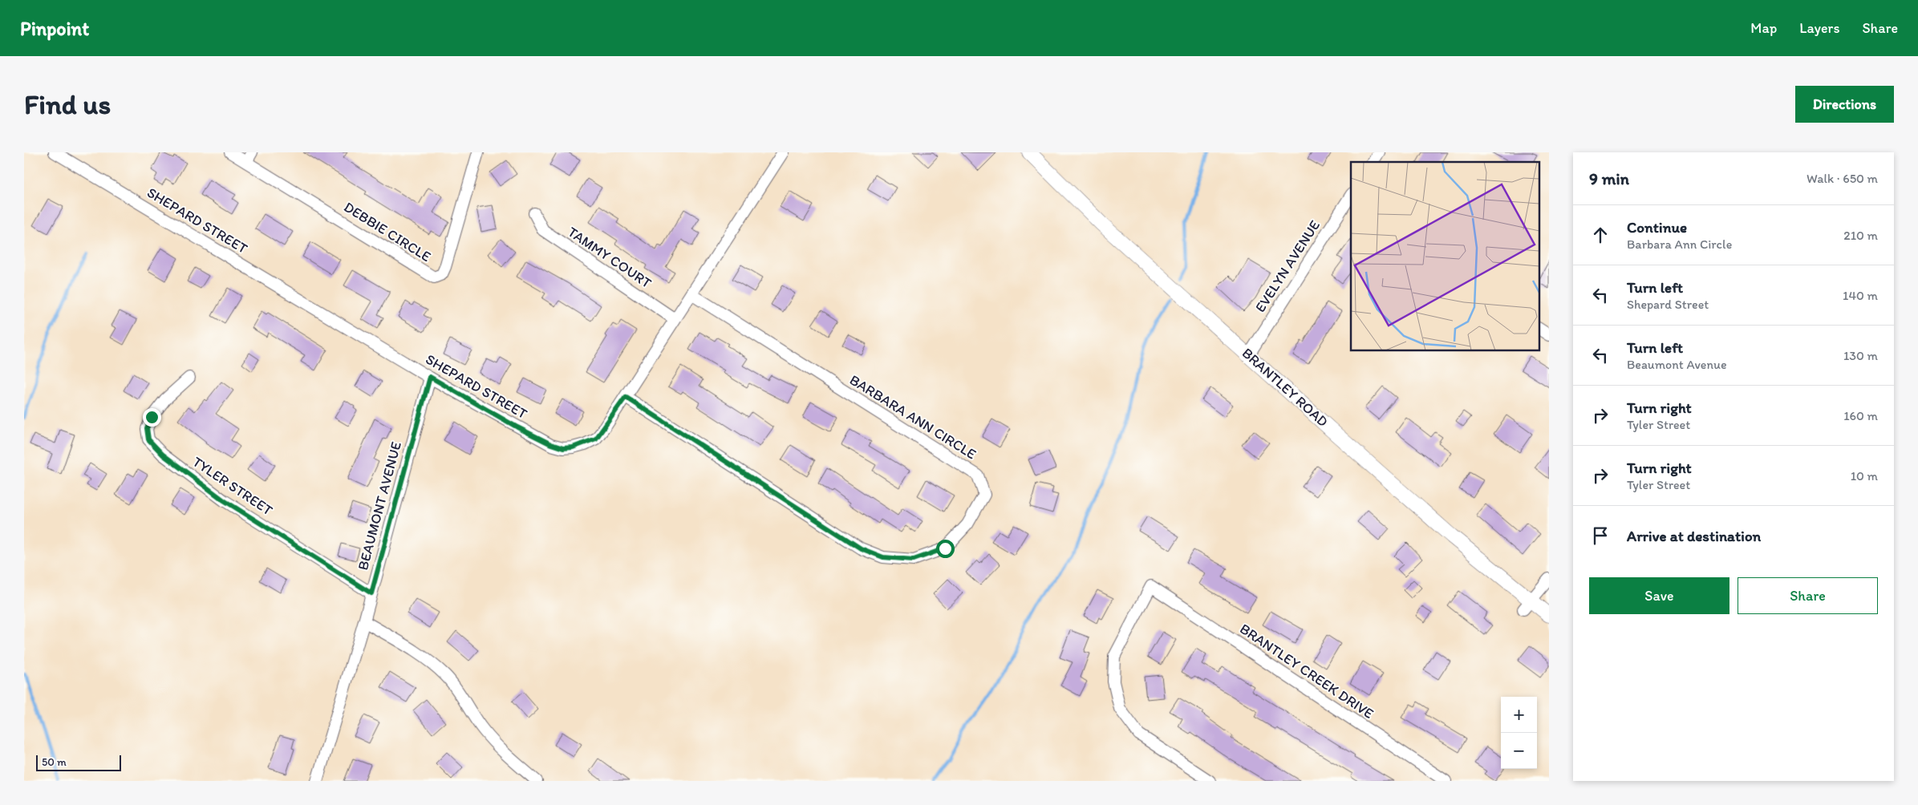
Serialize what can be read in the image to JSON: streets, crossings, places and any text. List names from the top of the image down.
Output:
{
  "streets": {
    "street": [
      "SHEPARD STREET",
      "DEBBIE CIRCLE",
      "TAMMY COURT",
      "EVELYN AVENUE",
      "BRANTLEY ROAD",
      "BARBARA ANN CIRCLE",
      "TYLER STREET",
      "BEAUMONT AVENUE",
      "BRANTLEY CREEK DRIVE"
    ]
  },
  "crossings": [
    ["SHEPARD STREET", "TAMMY COURT"],
    ["SHEPARD STREET", "BARBARA ANN CIRCLE"],
    ["SHEPARD STREET", "BEAUMONT AVENUE"],
    ["EVELYN AVENUE", "BRANTLEY ROAD"],
    ["TYLER STREET", "BEAUMONT AVENUE"]
  ],
  "scale_bar": "50 m",
  "page": {
    "header": "Pinpoint",
    "nav": ["Map", "Layers", "Share"],
    "buttons": [
      "Directions",
      ["Save", "Share"]
    ],
    "title": "Find us",
    "heading": ["9 min", "Walk · 650 m"],
    "list": [
      ["Continue", "Barbara Ann Circle", "210 m"],
      ["Turn left", "Shepard Street", "140 m"],
      ["Turn left", "Beaumont Avenue", "130 m"],
      ["Turn right", "Tyler Street", "160 m"],
      ["Turn right", "Tyler Street", "10 m"],
      "Arrive at destination"
    ],
    "map_buttons": ["+", "−"],
    "scale": "50 m"
  }
}
